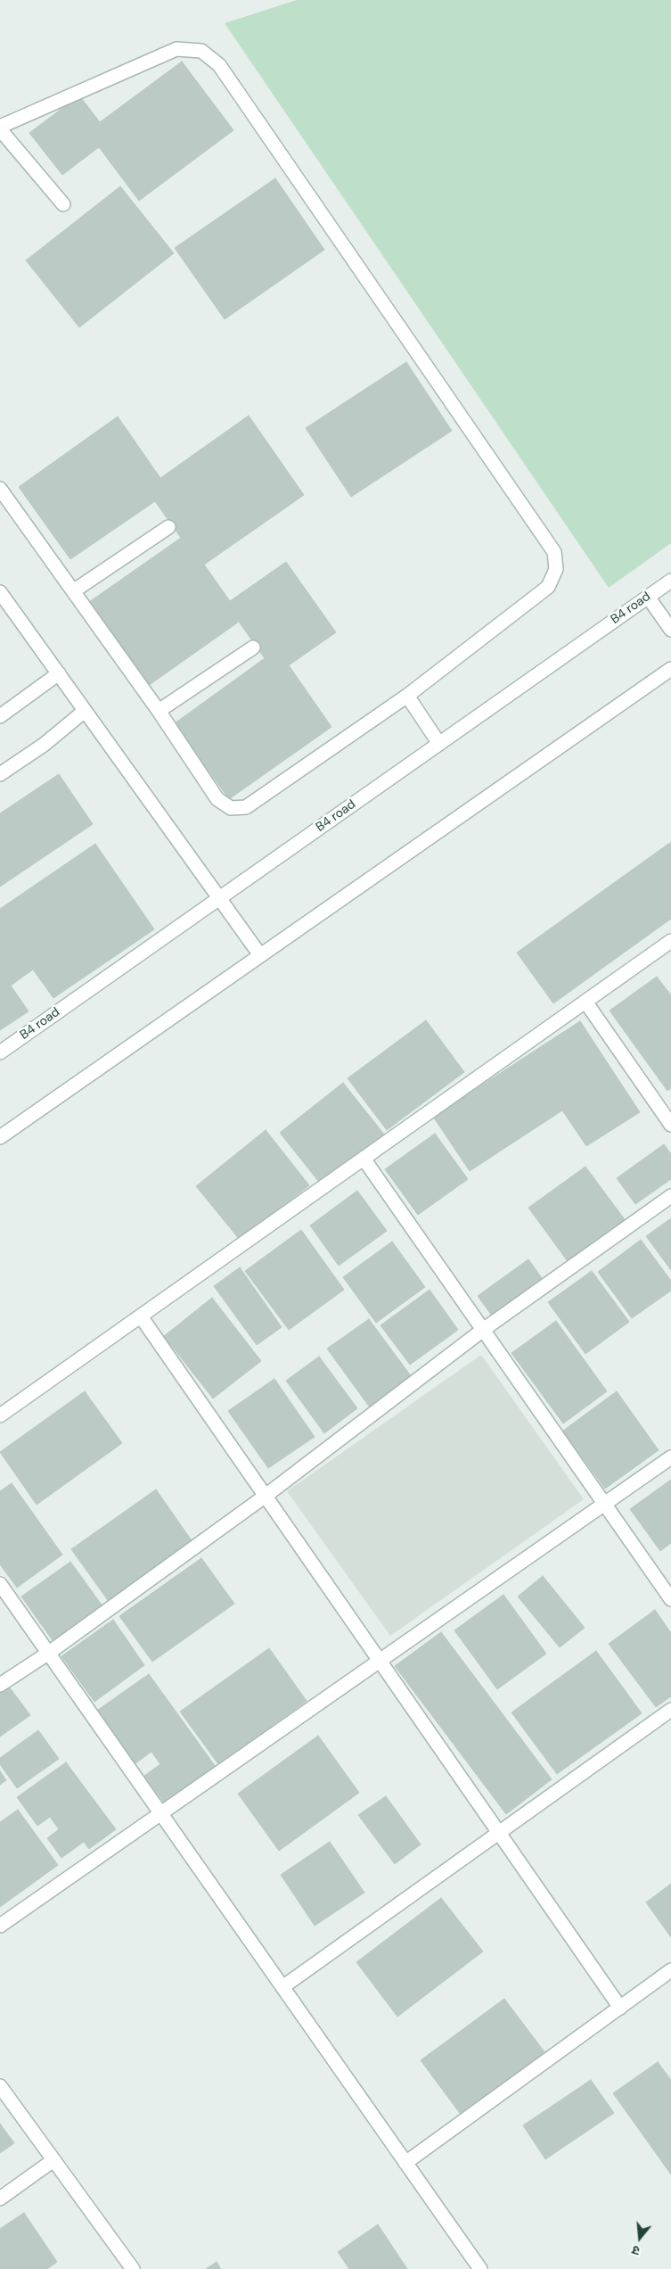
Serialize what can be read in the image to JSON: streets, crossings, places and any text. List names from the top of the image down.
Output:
{
  "streets": {
    "street": ["B4 road"]
  },
  "north": "bottom"
}
